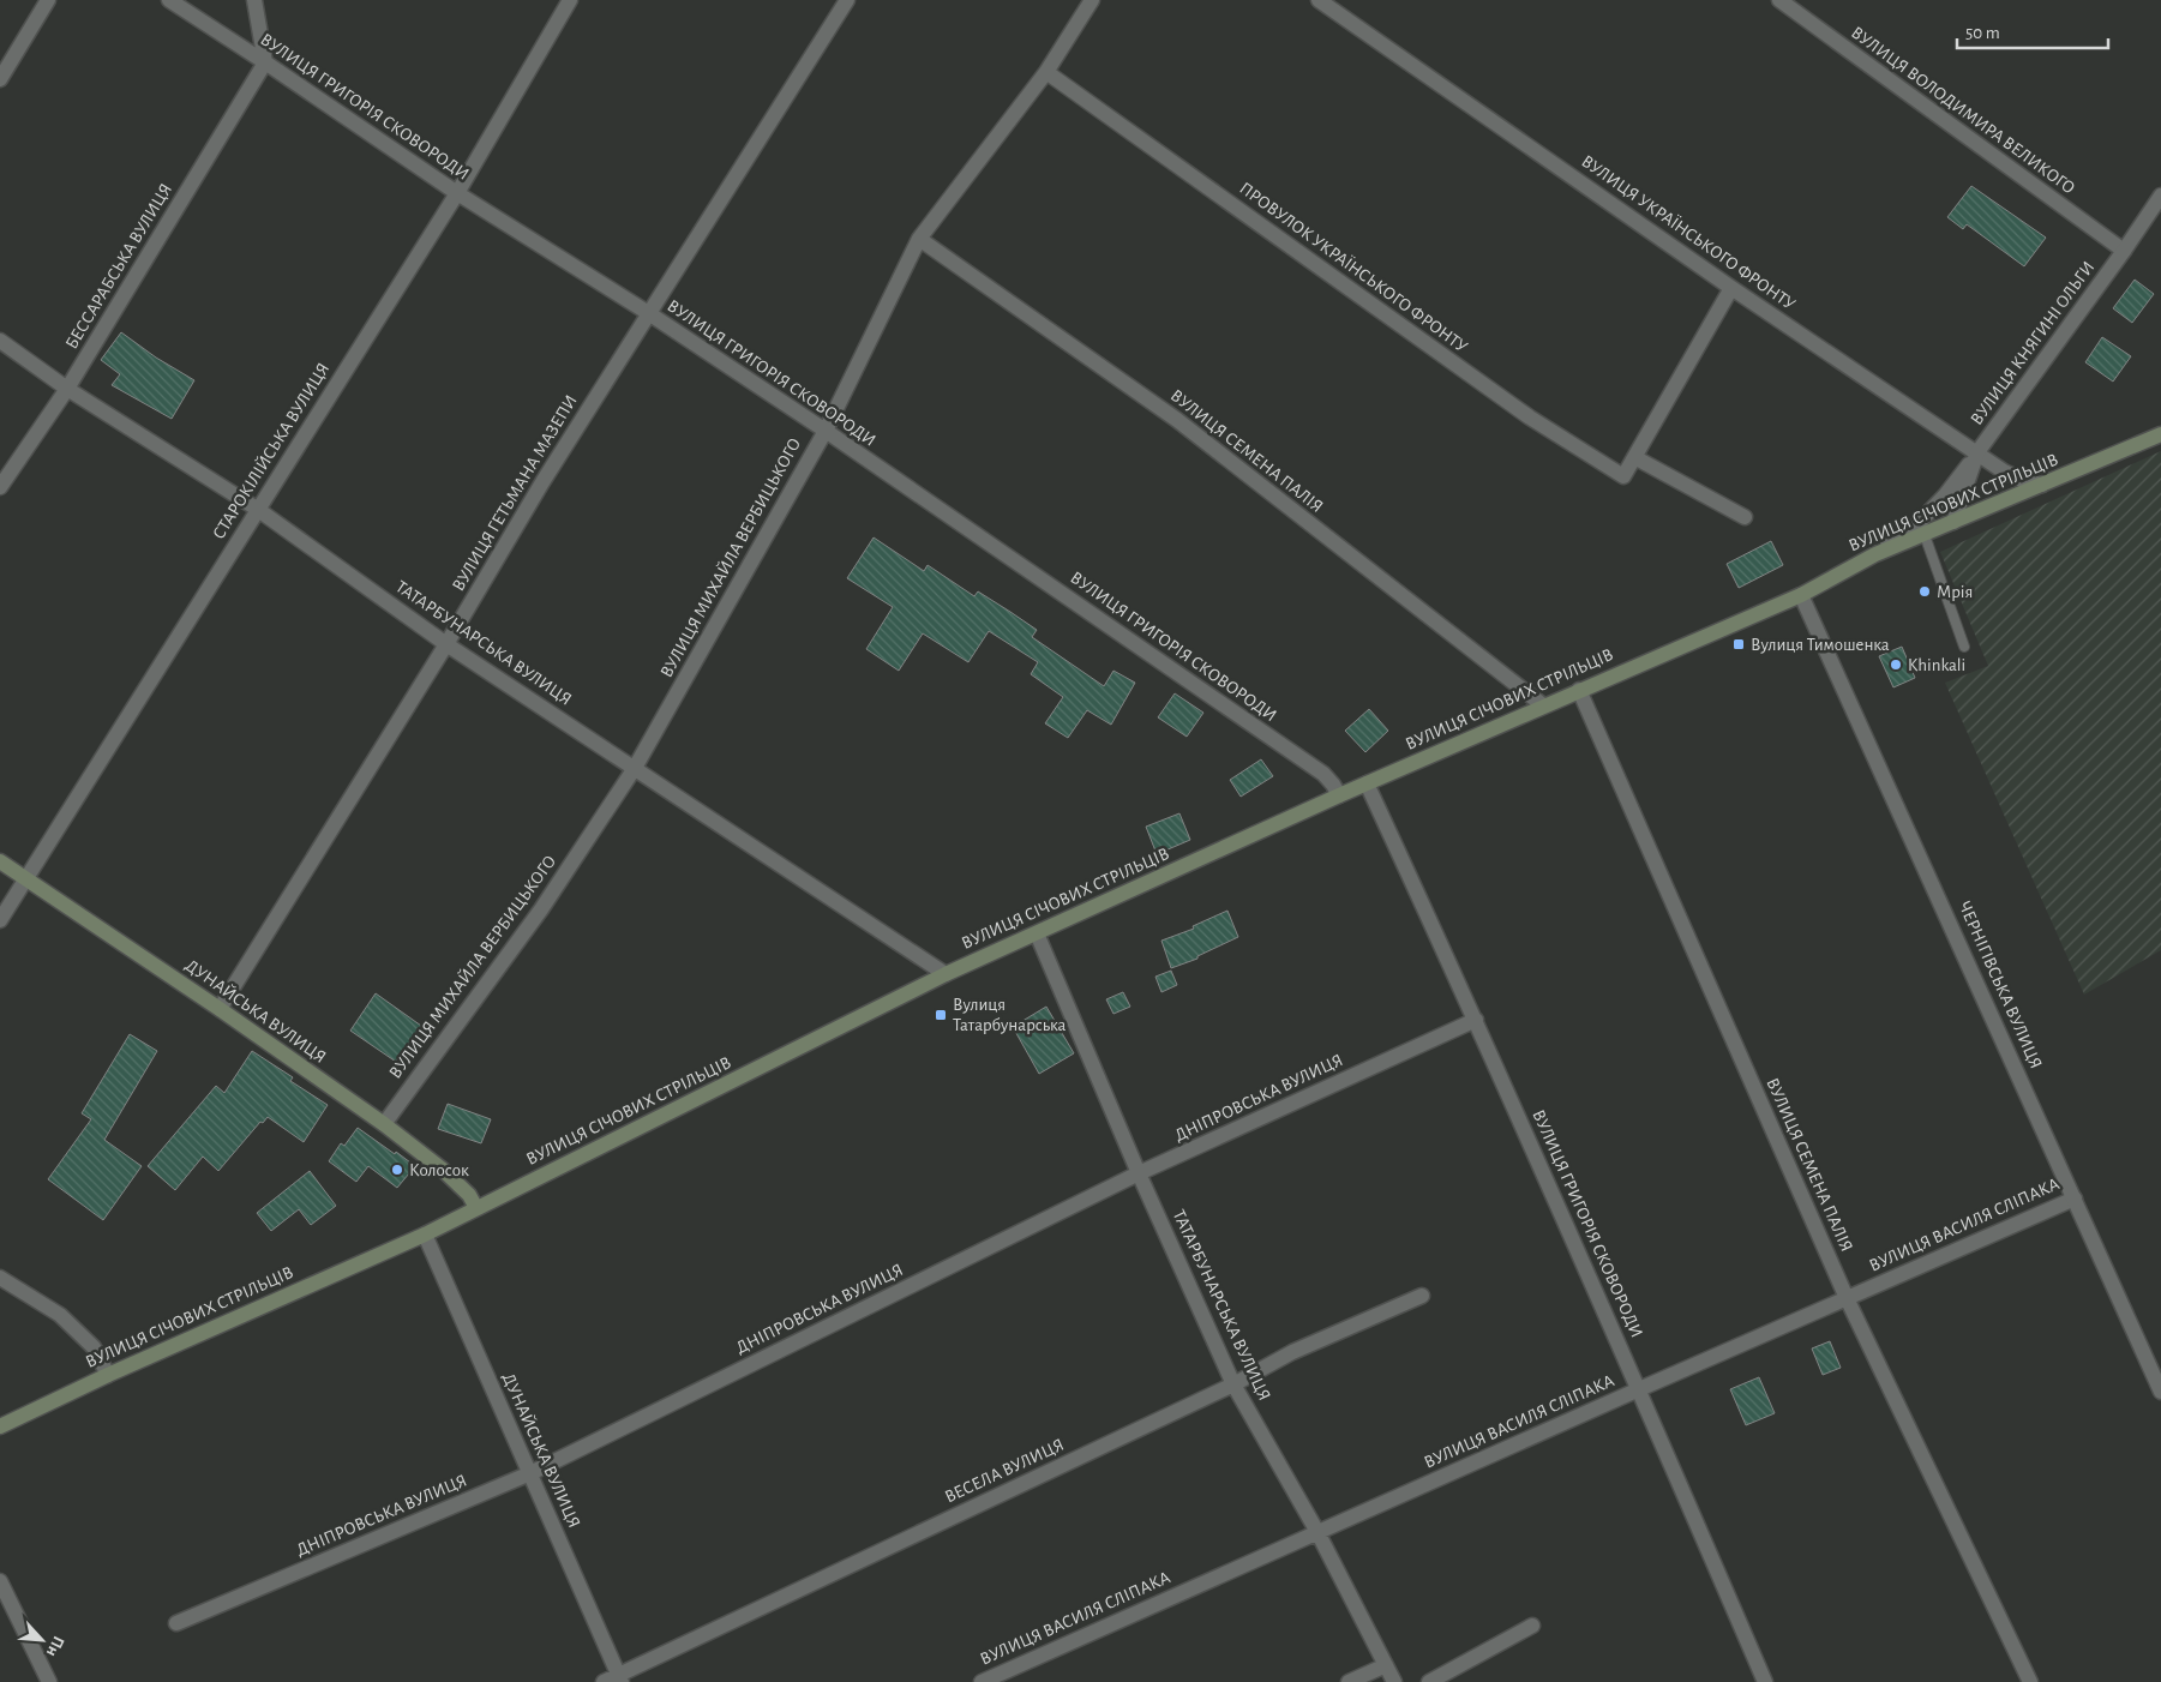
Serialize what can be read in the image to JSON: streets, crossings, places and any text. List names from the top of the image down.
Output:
{
  "streets": {
    "main road": ["ВУЛИЦЯ СІЧОВИХ СТРІЛЬЦІВ", "ДУНАЙСЬКА ВУЛИЦЯ"],
    "street": [
      "ВУЛИЦЯ ГРИГОРІЯ СКОВОРОДИ",
      "ВУЛИЦЯ ВОЛОДИМИРА ВЕЛИКОГО",
      "ВУЛИЦЯ УКРАЇНСЬКОГО ФРОНТУ",
      "БЕССАРАБСЬКА ВУЛИЦЯ",
      "ПРОВУЛОК УКРАЇНСЬКОГО ФРОНТУ",
      "ВУЛИЦЯ КНЯГИНІ ОЛЬГИ",
      "СТАРОКІЛІЙСЬКА ВУЛИЦЯ",
      "ВУЛИЦЯ СЕМЕНА ПАЛІЯ",
      "ВУЛИЦЯ ГЕТЬМАНА МАЗЕПИ",
      "ВУЛИЦЯ МИХАЙЛА ВЕРБИЦЬКОГО",
      "ТАТАРБУНАРСЬКА ВУЛИЦЯ",
      "ЧЕРНІГІВСЬКА ВУЛИЦЯ",
      "ДНІПРОВСЬКА ВУЛИЦЯ",
      "ВУЛИЦЯ ВАСИЛЯ СЛІПАКА",
      "ВЕСЕЛА ВУЛИЦЯ"
    ]
  },
  "crossings": [
    ["ВУЛИЦЯ ГРИГОРІЯ СКОВОРОДИ", "БЕССАРАБСЬКА ВУЛИЦЯ"],
    ["ВУЛИЦЯ ГРИГОРІЯ СКОВОРОДИ", "СТАРОКІЛІЙСЬКА ВУЛИЦЯ"],
    ["ВУЛИЦЯ ГРИГОРІЯ СКОВОРОДИ", "ВУЛИЦЯ ГЕТЬМАНА МАЗЕПИ"],
    ["ВУЛИЦЯ ГРИГОРІЯ СКОВОРОДИ", "ВУЛИЦЯ СІЧОВИХ СТРІЛЬЦІВ"],
    ["ВУЛИЦЯ ГРИГОРІЯ СКОВОРОДИ", "ВУЛИЦЯ МИХАЙЛА ВЕРБИЦЬКОГО"],
    ["ВУЛИЦЯ ГРИГОРІЯ СКОВОРОДИ", "ДНІПРОВСЬКА ВУЛИЦЯ"],
    ["ВУЛИЦЯ ГРИГОРІЯ СКОВОРОДИ", "ВУЛИЦЯ ВАСИЛЯ СЛІПАКА"],
    ["ВУЛИЦЯ ВОЛОДИМИРА ВЕЛИКОГО", "ВУЛИЦЯ КНЯГИНІ ОЛЬГИ"],
    ["ВУЛИЦЯ УКРАЇНСЬКОГО ФРОНТУ", "ПРОВУЛОК УКРАЇНСЬКОГО ФРОНТУ"],
    ["ВУЛИЦЯ УКРАЇНСЬКОГО ФРОНТУ", "ВУЛИЦЯ КНЯГИНІ ОЛЬГИ"],
    ["ВУЛИЦЯ УКРАЇНСЬКОГО ФРОНТУ", "ВУЛИЦЯ СІЧОВИХ СТРІЛЬЦІВ"],
    ["БЕССАРАБСЬКА ВУЛИЦЯ", "ТАТАРБУНАРСЬКА ВУЛИЦЯ"],
    ["ПРОВУЛОК УКРАЇНСЬКОГО ФРОНТУ", "ВУЛИЦЯ МИХАЙЛА ВЕРБИЦЬКОГО"],
    ["ВУЛИЦЯ КНЯГИНІ ОЛЬГИ", "ВУЛИЦЯ СІЧОВИХ СТРІЛЬЦІВ"],
    ["СТАРОКІЛІЙСЬКА ВУЛИЦЯ", "ТАТАРБУНАРСЬКА ВУЛИЦЯ"],
    ["СТАРОКІЛІЙСЬКА ВУЛИЦЯ", "ДУНАЙСЬКА ВУЛИЦЯ"],
    ["ВУЛИЦЯ СЕМЕНА ПАЛІЯ", "ВУЛИЦЯ СІЧОВИХ СТРІЛЬЦІВ"],
    ["ВУЛИЦЯ СЕМЕНА ПАЛІЯ", "ВУЛИЦЯ МИХАЙЛА ВЕРБИЦЬКОГО"],
    ["ВУЛИЦЯ СЕМЕНА ПАЛІЯ", "ВУЛИЦЯ ВАСИЛЯ СЛІПАКА"],
    ["ВУЛИЦЯ ГЕТЬМАНА МАЗЕПИ", "ТАТАРБУНАРСЬКА ВУЛИЦЯ"],
    ["ВУЛИЦЯ ГЕТЬМАНА МАЗЕПИ", "ДУНАЙСЬКА ВУЛИЦЯ"],
    ["ВУЛИЦЯ СІЧОВИХ СТРІЛЬЦІВ", "ТАТАРБУНАРСЬКА ВУЛИЦЯ"],
    ["ВУЛИЦЯ СІЧОВИХ СТРІЛЬЦІВ", "ЧЕРНІГІВСЬКА ВУЛИЦЯ"],
    ["ВУЛИЦЯ СІЧОВИХ СТРІЛЬЦІВ", "ДУНАЙСЬКА ВУЛИЦЯ"],
    ["ВУЛИЦЯ МИХАЙЛА ВЕРБИЦЬКОГО", "ТАТАРБУНАРСЬКА ВУЛИЦЯ"],
    ["ВУЛИЦЯ МИХАЙЛА ВЕРБИЦЬКОГО", "ДУНАЙСЬКА ВУЛИЦЯ"],
    ["ТАТАРБУНАРСЬКА ВУЛИЦЯ", "ДНІПРОВСЬКА ВУЛИЦЯ"],
    ["ТАТАРБУНАРСЬКА ВУЛИЦЯ", "ВУЛИЦЯ ВАСИЛЯ СЛІПАКА"],
    ["ТАТАРБУНАРСЬКА ВУЛИЦЯ", "ВЕСЕЛА ВУЛИЦЯ"],
    ["ЧЕРНІГІВСЬКА ВУЛИЦЯ", "ВУЛИЦЯ ВАСИЛЯ СЛІПАКА"],
    ["ДУНАЙСЬКА ВУЛИЦЯ", "ДНІПРОВСЬКА ВУЛИЦЯ"],
    ["ДУНАЙСЬКА ВУЛИЦЯ", "ВЕСЕЛА ВУЛИЦЯ"]
  ],
  "places": {
    "other": ["Мрія", "Khinkali", "Колосок"],
    "transit": ["Вулиця Тимошенка", "Вулиця Татарбунарська"]
  },
  "scale_bar": "50 m",
  "north": "bottom right"
}
